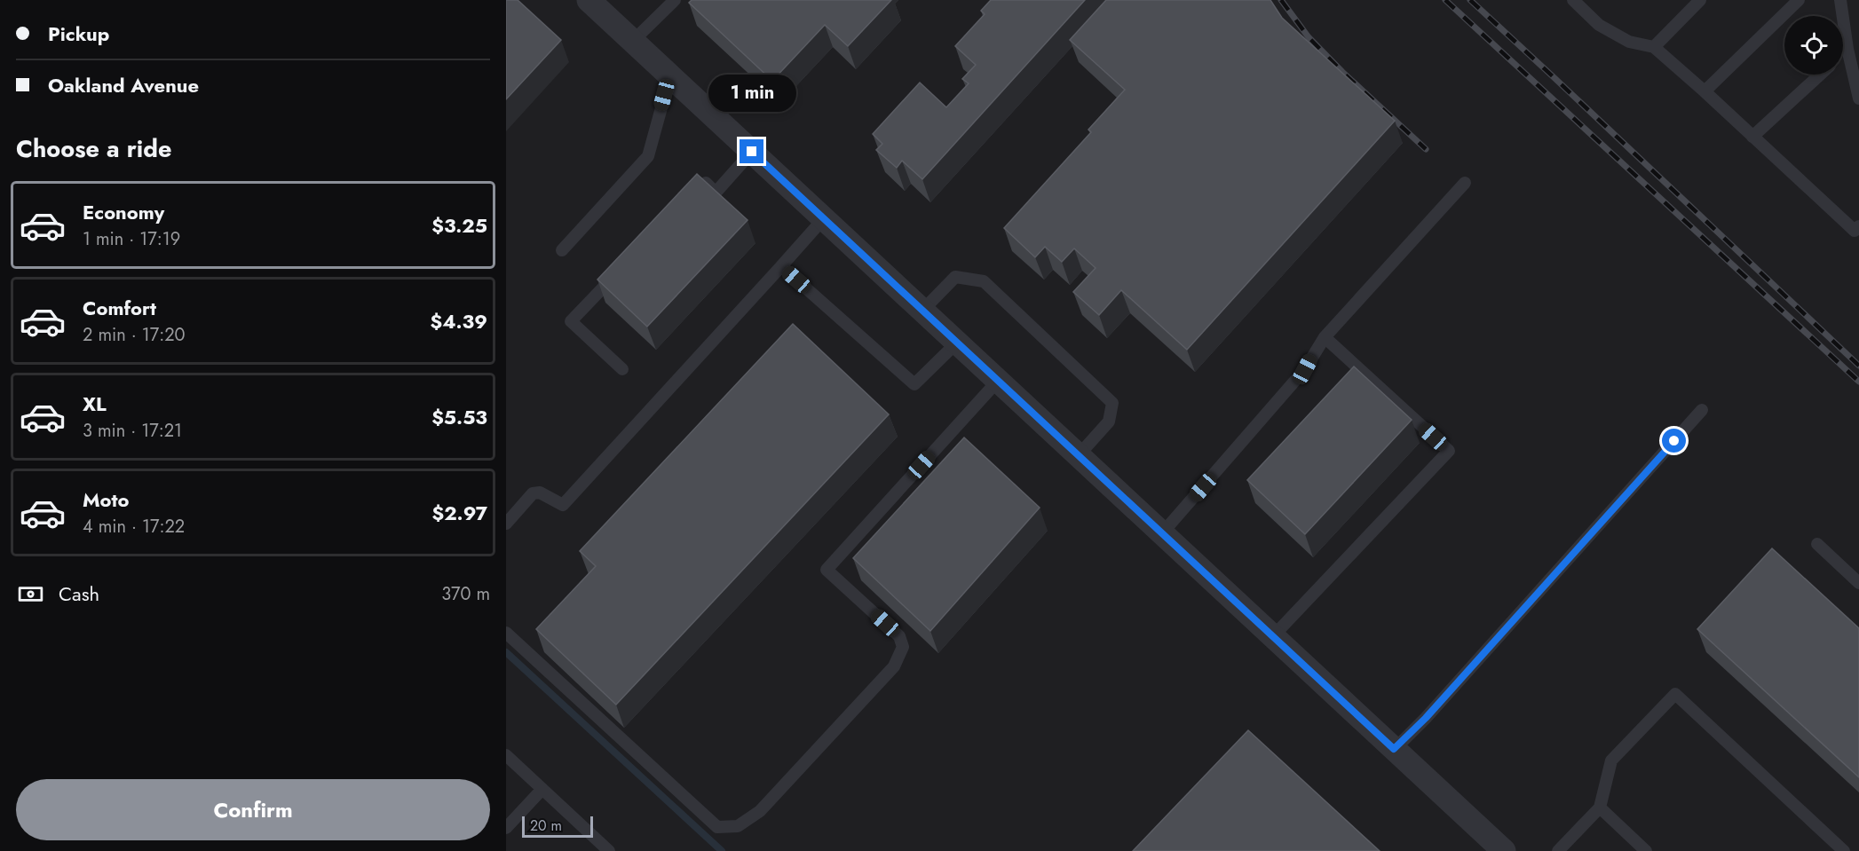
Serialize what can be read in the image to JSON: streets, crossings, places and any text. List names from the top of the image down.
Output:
{
  "scale_bar": "20 m",
  "page": {
    "banner": ["Pickup", "Oakland Avenue"],
    "bubble": "1 min",
    "heading": "Choose a ride",
    "list": [
      {
        "name": "Economy",
        "note": "1 min · 17:19",
        "value": "$3.25"
      },
      {
        "name": "Comfort",
        "note": "2 min · 17:20",
        "value": "$4.39"
      },
      {
        "name": "XL",
        "note": "3 min · 17:21",
        "value": "$5.53"
      },
      {
        "name": "Moto",
        "note": "4 min · 17:22",
        "value": "$2.97"
      }
    ],
    "pay": ["Cash", "370 m"],
    "buttons": "Confirm",
    "scale": "20 m"
  }
}
